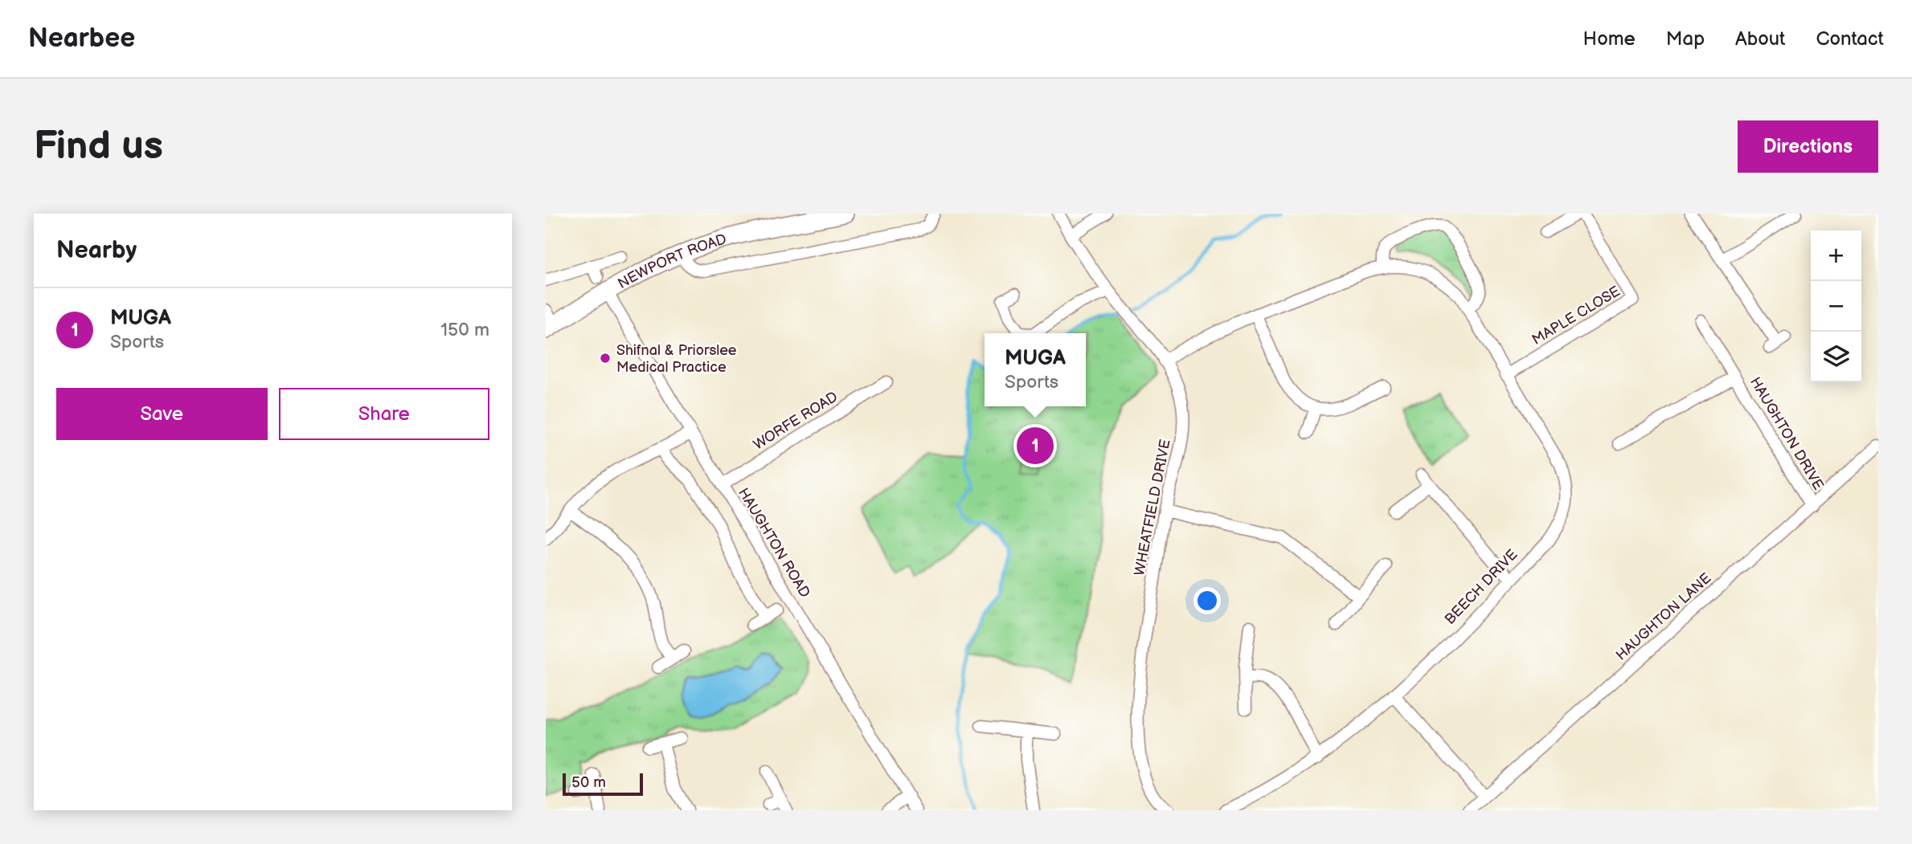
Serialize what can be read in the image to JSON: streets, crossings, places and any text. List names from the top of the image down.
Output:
{
  "streets": {
    "main road": ["NEWPORT ROAD"],
    "street": [
      "MAPLE CLOSE",
      "WORFE ROAD",
      "HAUGHTON DRIVE",
      "WHEATFIELD DRIVE",
      "HAUGHTON ROAD",
      "BEECH DRIVE",
      "HAUGHTON LANE"
    ]
  },
  "crossings": [
    ["NEWPORT ROAD", "HAUGHTON ROAD"],
    ["MAPLE CLOSE", "BEECH DRIVE"],
    ["WORFE ROAD", "HAUGHTON ROAD"],
    ["HAUGHTON DRIVE", "HAUGHTON LANE"],
    ["WHEATFIELD DRIVE", "BEECH DRIVE"]
  ],
  "places": ["Shifnal & Priorslee Medical Practice"],
  "scale_bar": "50 m",
  "page": {
    "header": "Nearbee",
    "nav": [
      "Home",
      "Map",
      "About",
      "Contact"
    ],
    "buttons": [
      "Directions",
      ["Save", "Share"]
    ],
    "title": "Find us",
    "heading": "Nearby",
    "map_buttons": ["+", "−"],
    "list": [
      {
        "mark": "1",
        "name": "MUGA",
        "note": "Sports",
        "value": "150 m"
      }
    ],
    "popup": ["MUGA", "Sports"],
    "pins": "1",
    "scale": "50 m"
  }
}
